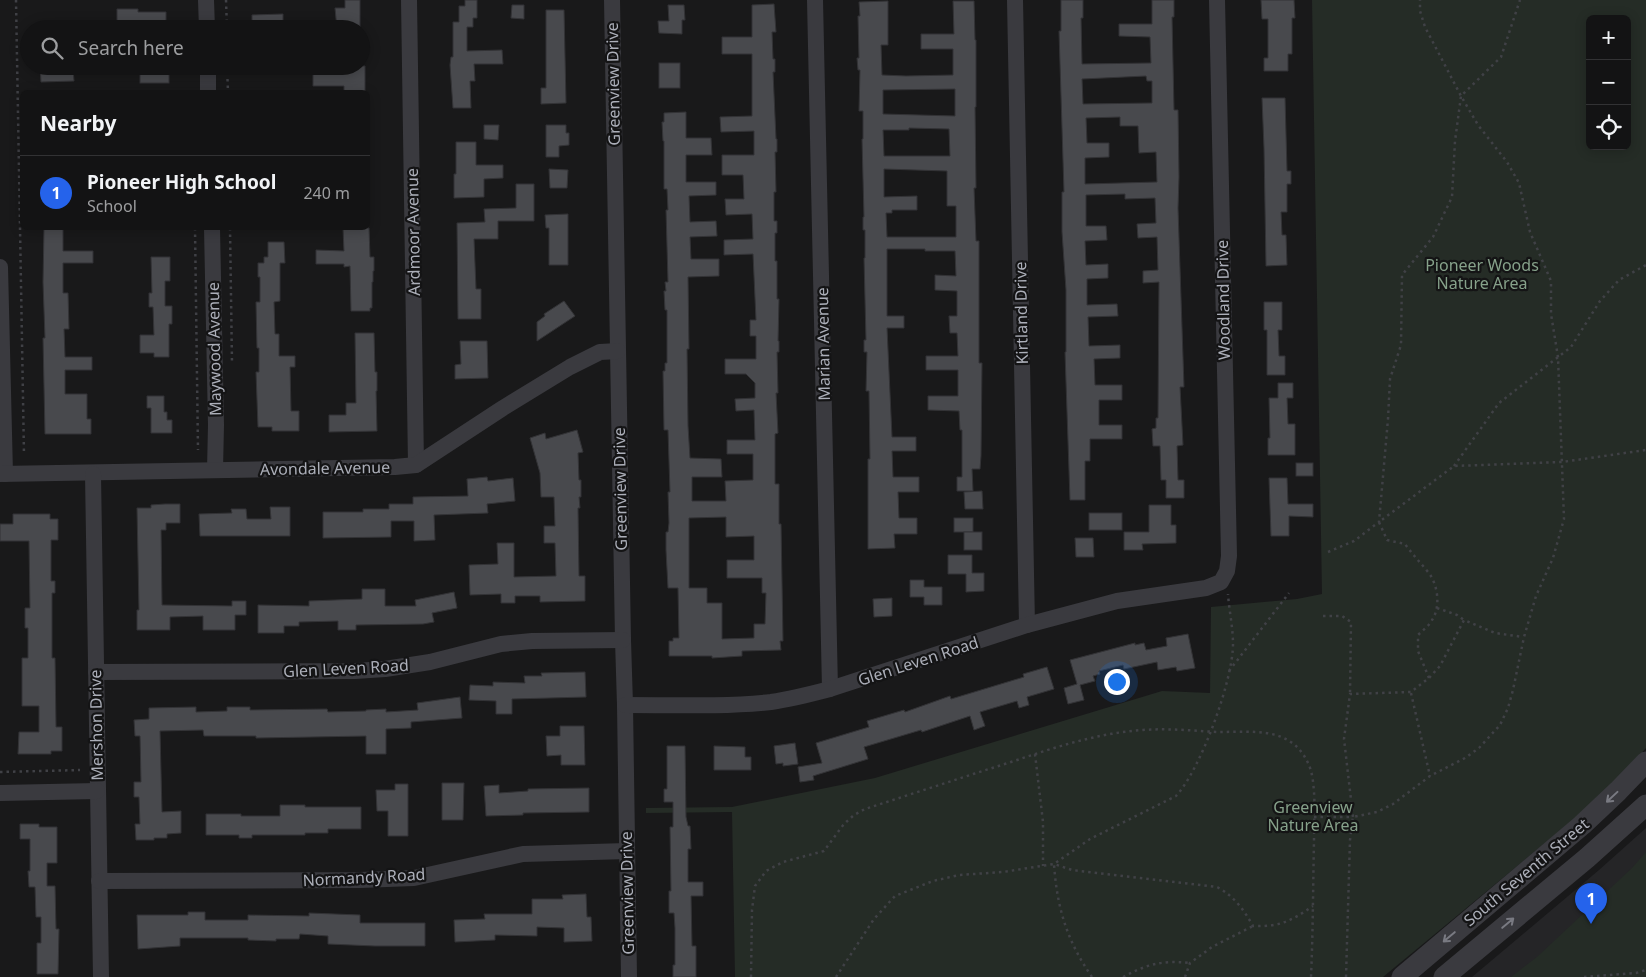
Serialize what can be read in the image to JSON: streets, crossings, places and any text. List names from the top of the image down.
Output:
{
  "streets": {
    "street": [
      "Greenview Drive",
      "Ardmoor Avenue",
      "Woodland Drive",
      "Kirtland Drive",
      "Marian Avenue",
      "Maywood Avenue",
      "Avondale Avenue",
      "Glen Leven Road",
      "Mershon Drive",
      "South Seventh Street",
      "Normandy Road"
    ]
  },
  "crossings": [
    ["Greenview Drive", "Avondale Avenue"],
    ["Greenview Drive", "Glen Leven Road"],
    ["Greenview Drive", "Normandy Road"],
    ["Ardmoor Avenue", "Avondale Avenue"],
    ["Woodland Drive", "Glen Leven Road"],
    ["Kirtland Drive", "Glen Leven Road"],
    ["Marian Avenue", "Glen Leven Road"],
    ["Maywood Avenue", "Avondale Avenue"],
    ["Avondale Avenue", "Mershon Drive"],
    ["Glen Leven Road", "Mershon Drive"],
    ["Mershon Drive", "Normandy Road"]
  ],
  "parks": ["Pioneer Woods Nature Area", "Greenview Nature Area"],
  "page": {
    "map_buttons": ["+", "−"],
    "search": "Search here",
    "heading": "Nearby",
    "list": [
      {
        "mark": "1",
        "name": "Pioneer High School",
        "note": "School",
        "value": "240 m"
      }
    ],
    "pins": "1"
  }
}
